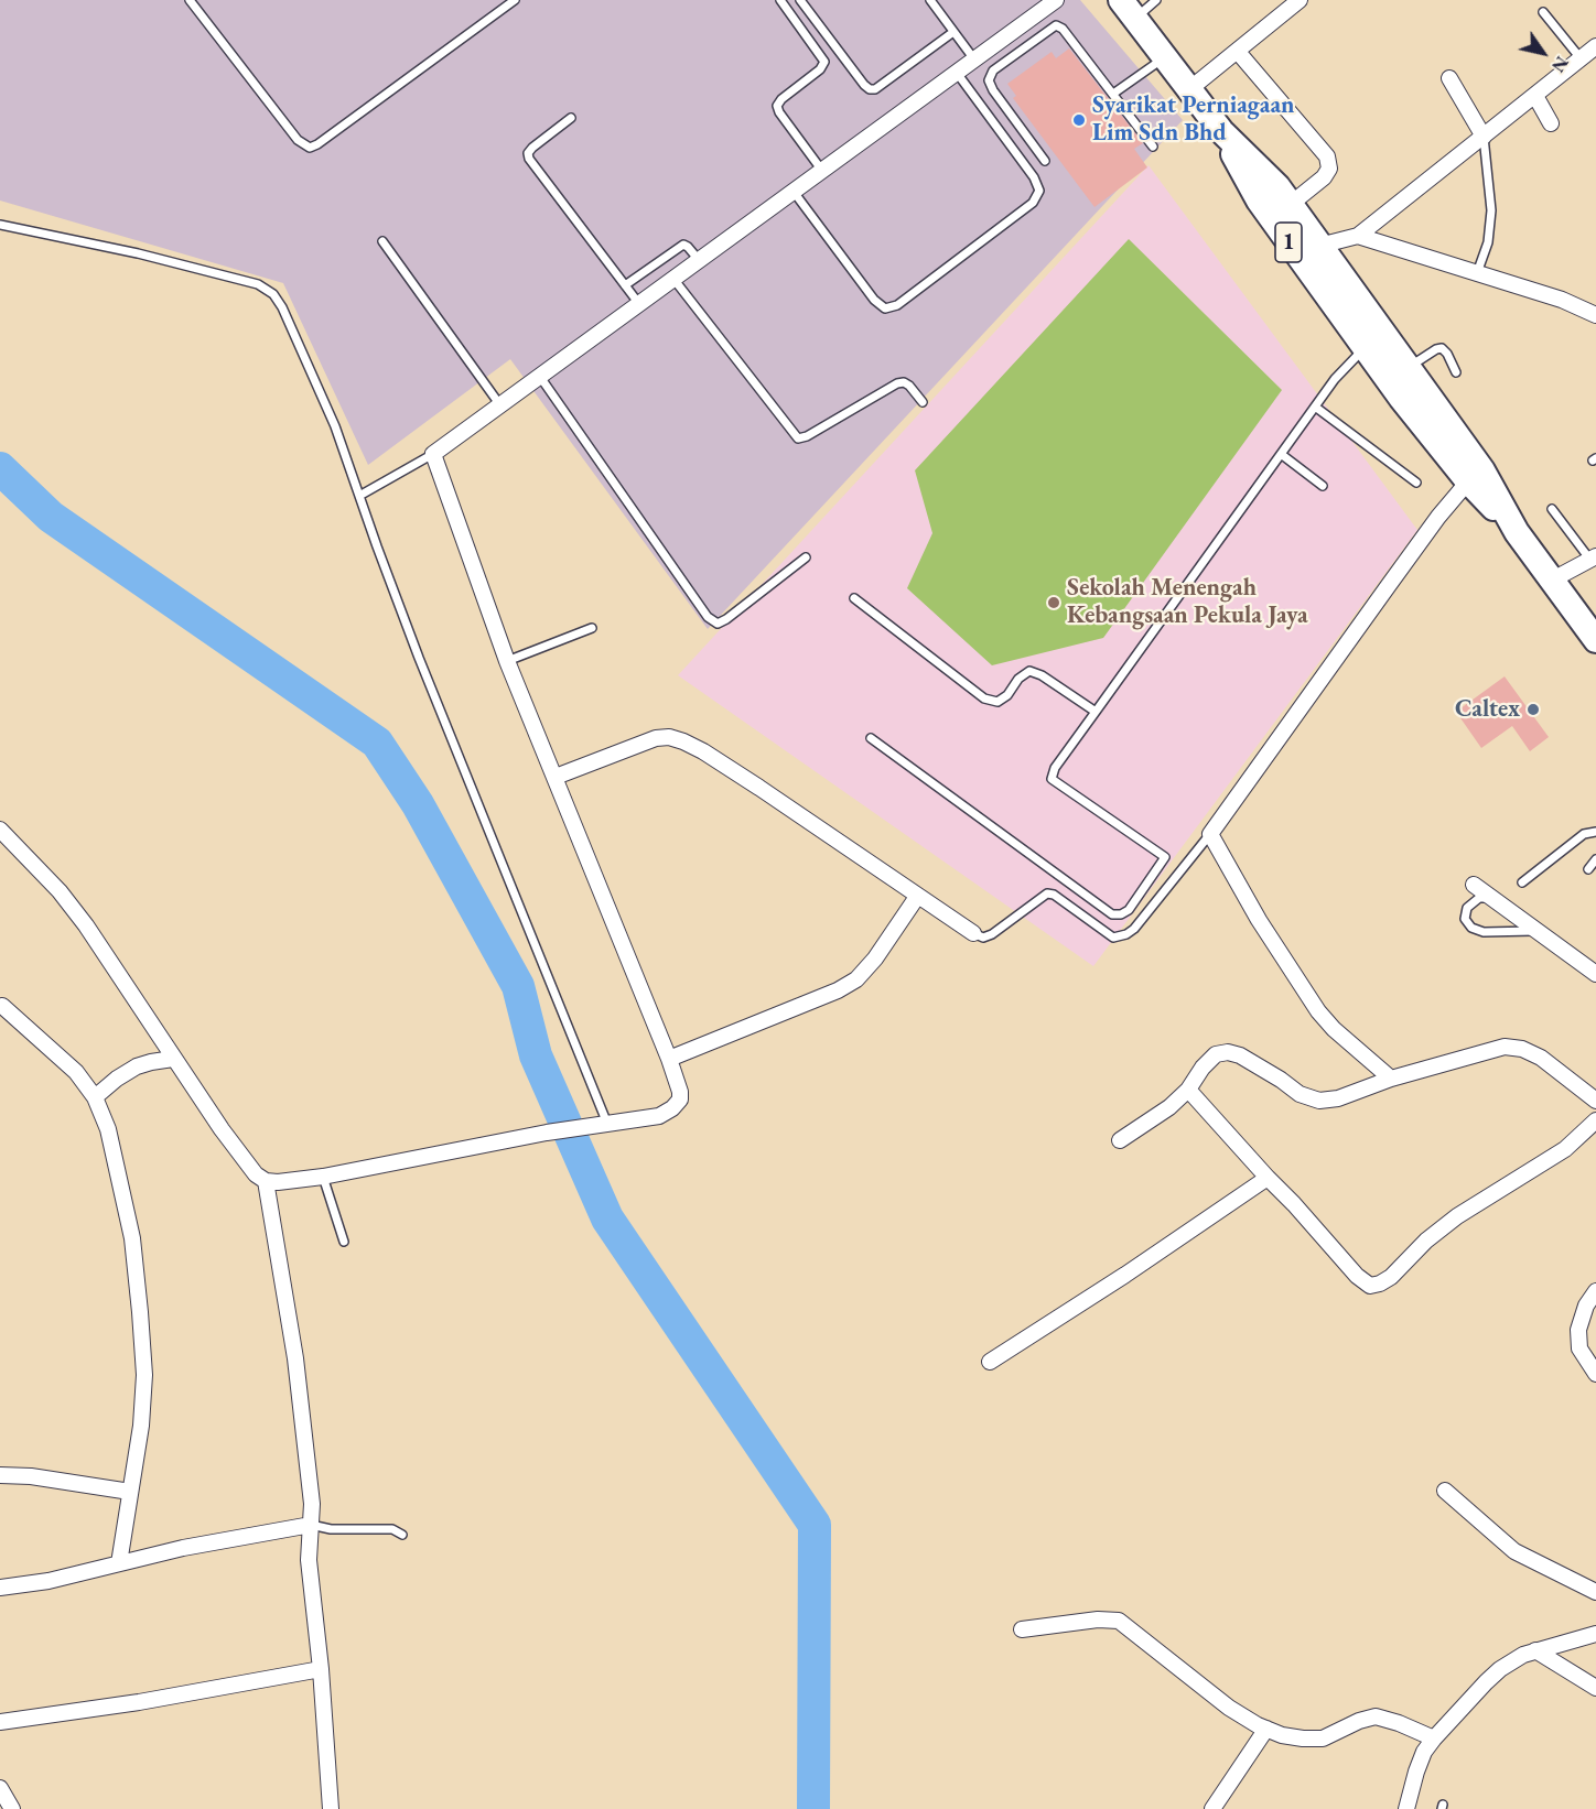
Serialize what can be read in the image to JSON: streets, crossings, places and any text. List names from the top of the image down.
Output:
{
  "streets": {
    "main road": ["1"]
  },
  "places": ["Syarikat Perniagaan Lim Sdn Bhd", "Sekolah Menengah Kebangsaan Pekula Jaya", "Caltex"],
  "north": "bottom right"
}
